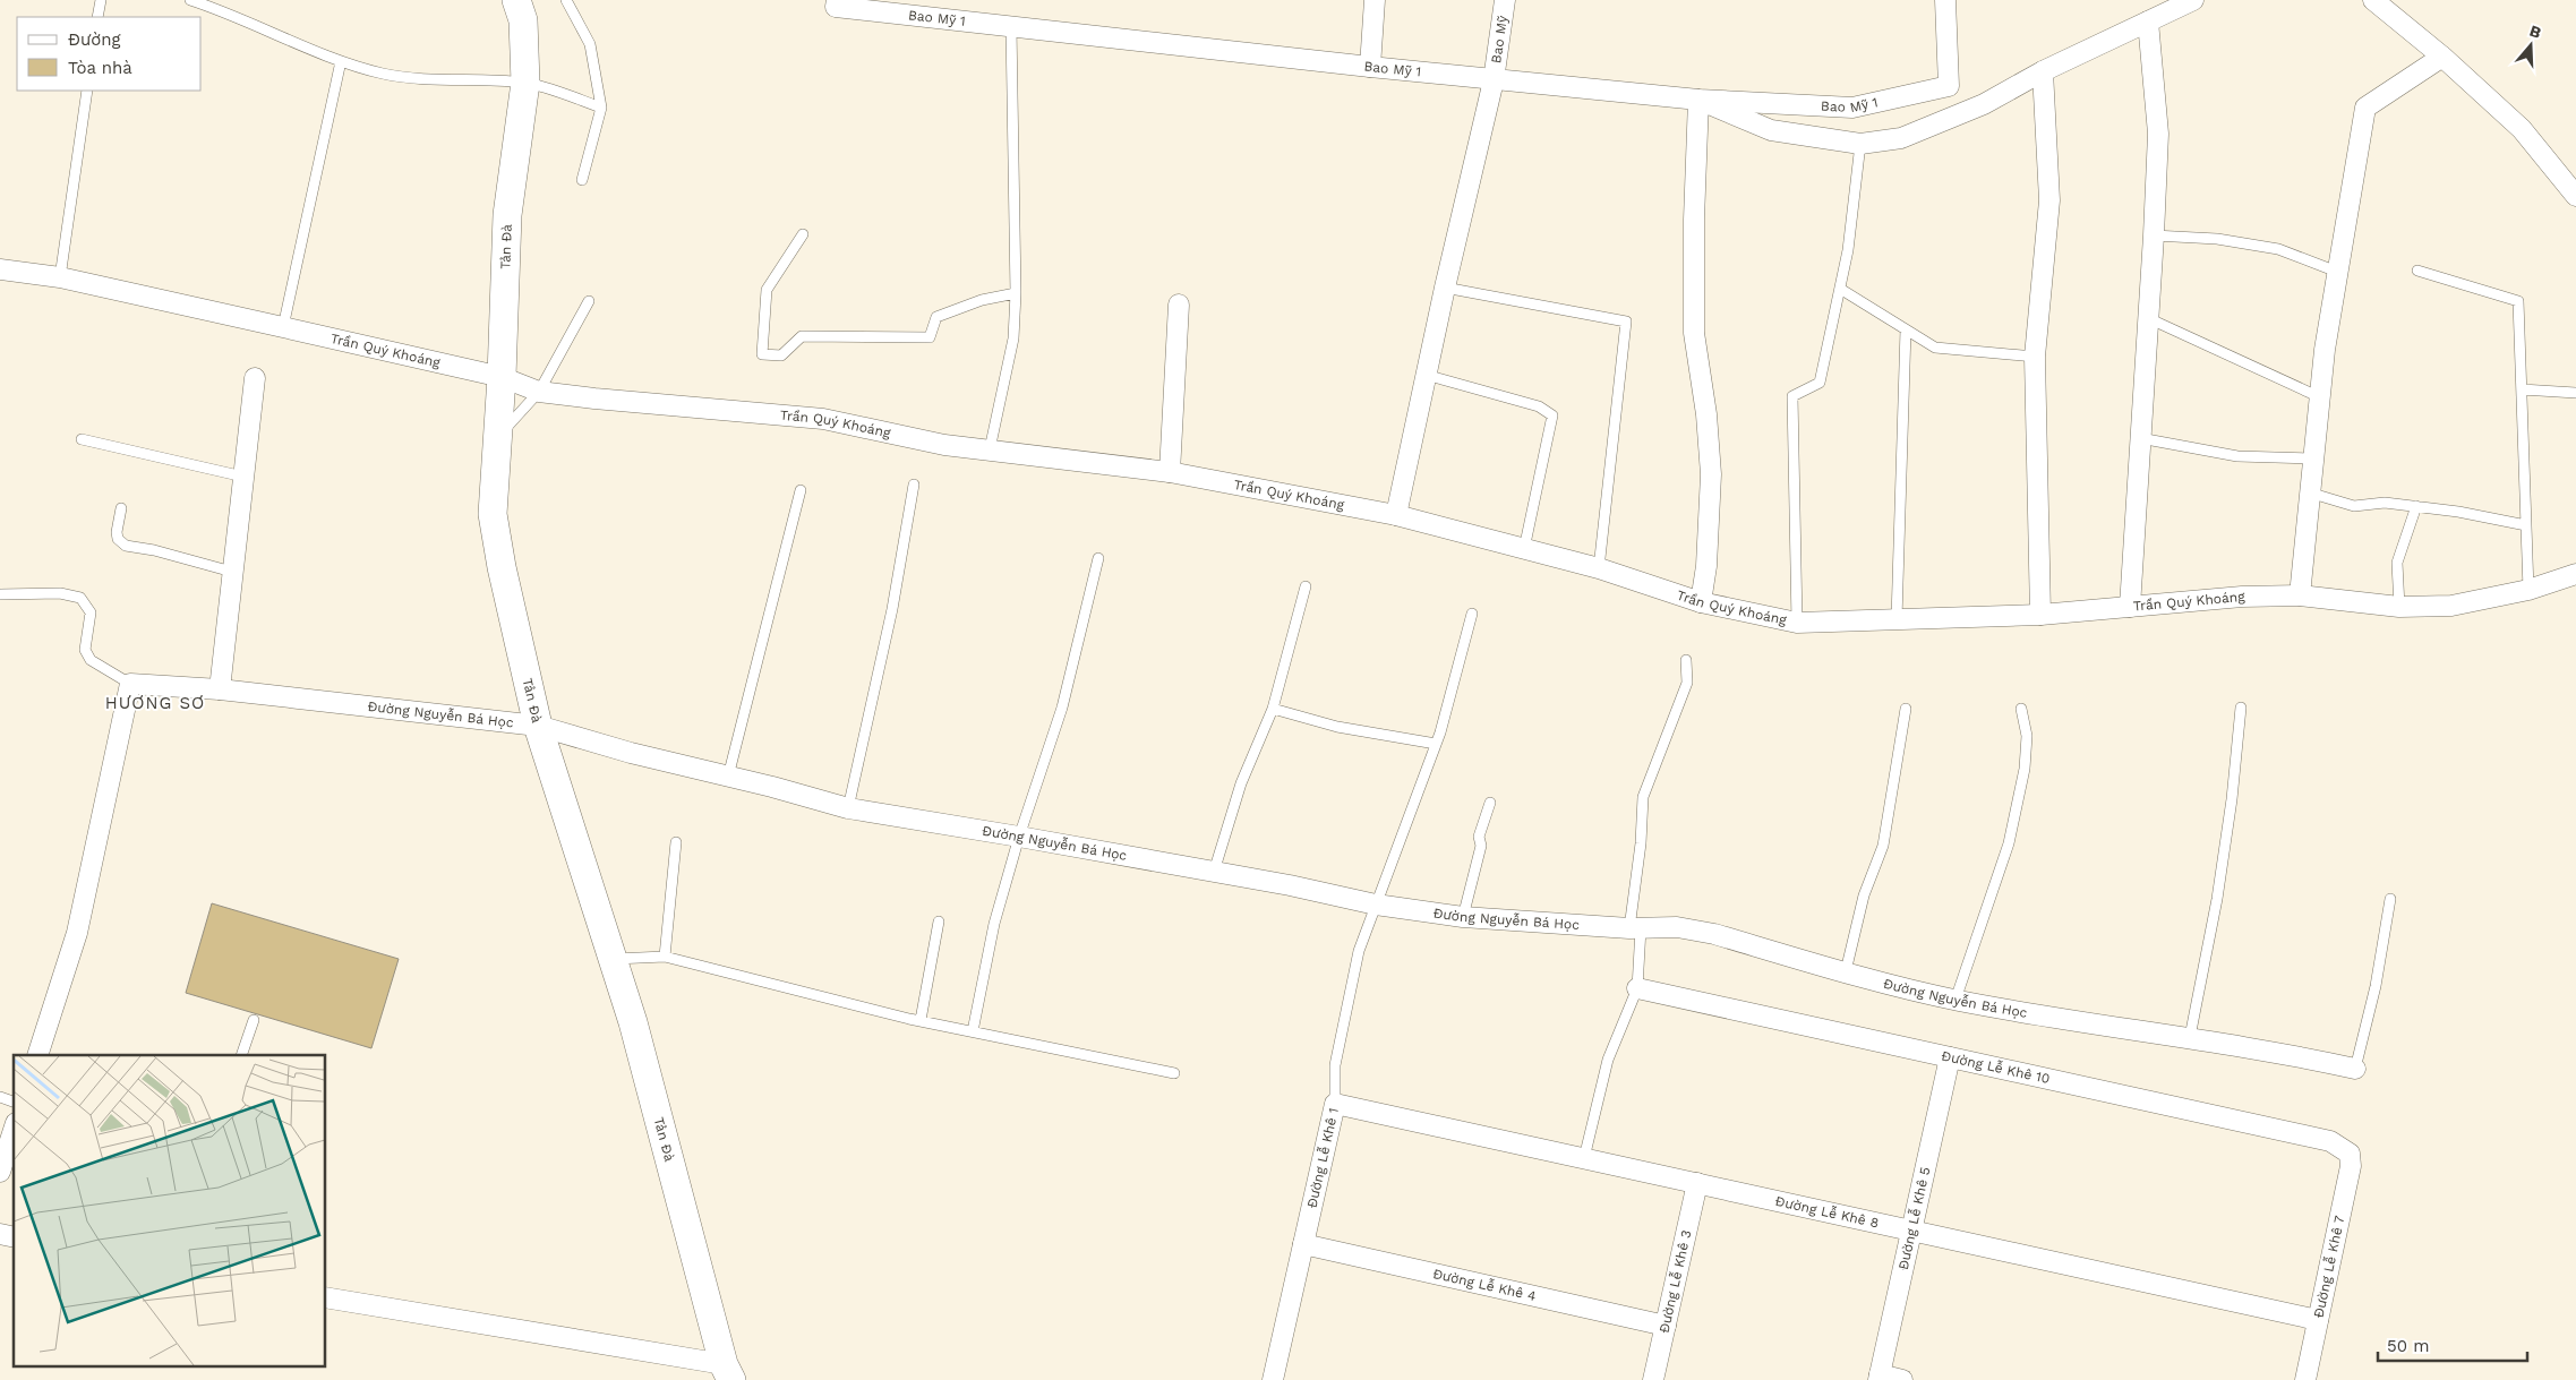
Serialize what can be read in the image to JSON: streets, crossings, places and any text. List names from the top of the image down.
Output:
{
  "streets": {
    "main road": ["Tản Đà"],
    "street": [
      "Bao Mỹ 1",
      "Bao Mỹ",
      "Trần Quý Khoáng",
      "Đường Nguyễn Bá Học",
      "Đường Lễ Khê 10",
      "Đường Lễ Khê 1",
      "Đường Lễ Khê 8",
      "Đường Lễ Khê 5",
      "Đường Lễ Khê 7",
      "Đường Lễ Khê 3",
      "Đường Lễ Khê 4"
    ]
  },
  "crossings": [
    ["Bao Mỹ 1", "Bao Mỹ"],
    ["Bao Mỹ", "Trần Quý Khoáng"],
    ["Tản Đà", "Trần Quý Khoáng"],
    ["Tản Đà", "Đường Nguyễn Bá Học"],
    ["Đường Nguyễn Bá Học", "Đường Lễ Khê 1"],
    ["Đường Lễ Khê 10", "Đường Lễ Khê 5"],
    ["Đường Lễ Khê 10", "Đường Lễ Khê 7"],
    ["Đường Lễ Khê 1", "Đường Lễ Khê 8"],
    ["Đường Lễ Khê 1", "Đường Lễ Khê 4"],
    ["Đường Lễ Khê 8", "Đường Lễ Khê 5"],
    ["Đường Lễ Khê 8", "Đường Lễ Khê 7"],
    ["Đường Lễ Khê 8", "Đường Lễ Khê 3"],
    ["Đường Lễ Khê 3", "Đường Lễ Khê 4"]
  ],
  "districts": ["HƯƠNG SƠ"],
  "legend": ["Đường", "Tòa nhà"],
  "scale_bar": "50 m",
  "north": "top"
}
